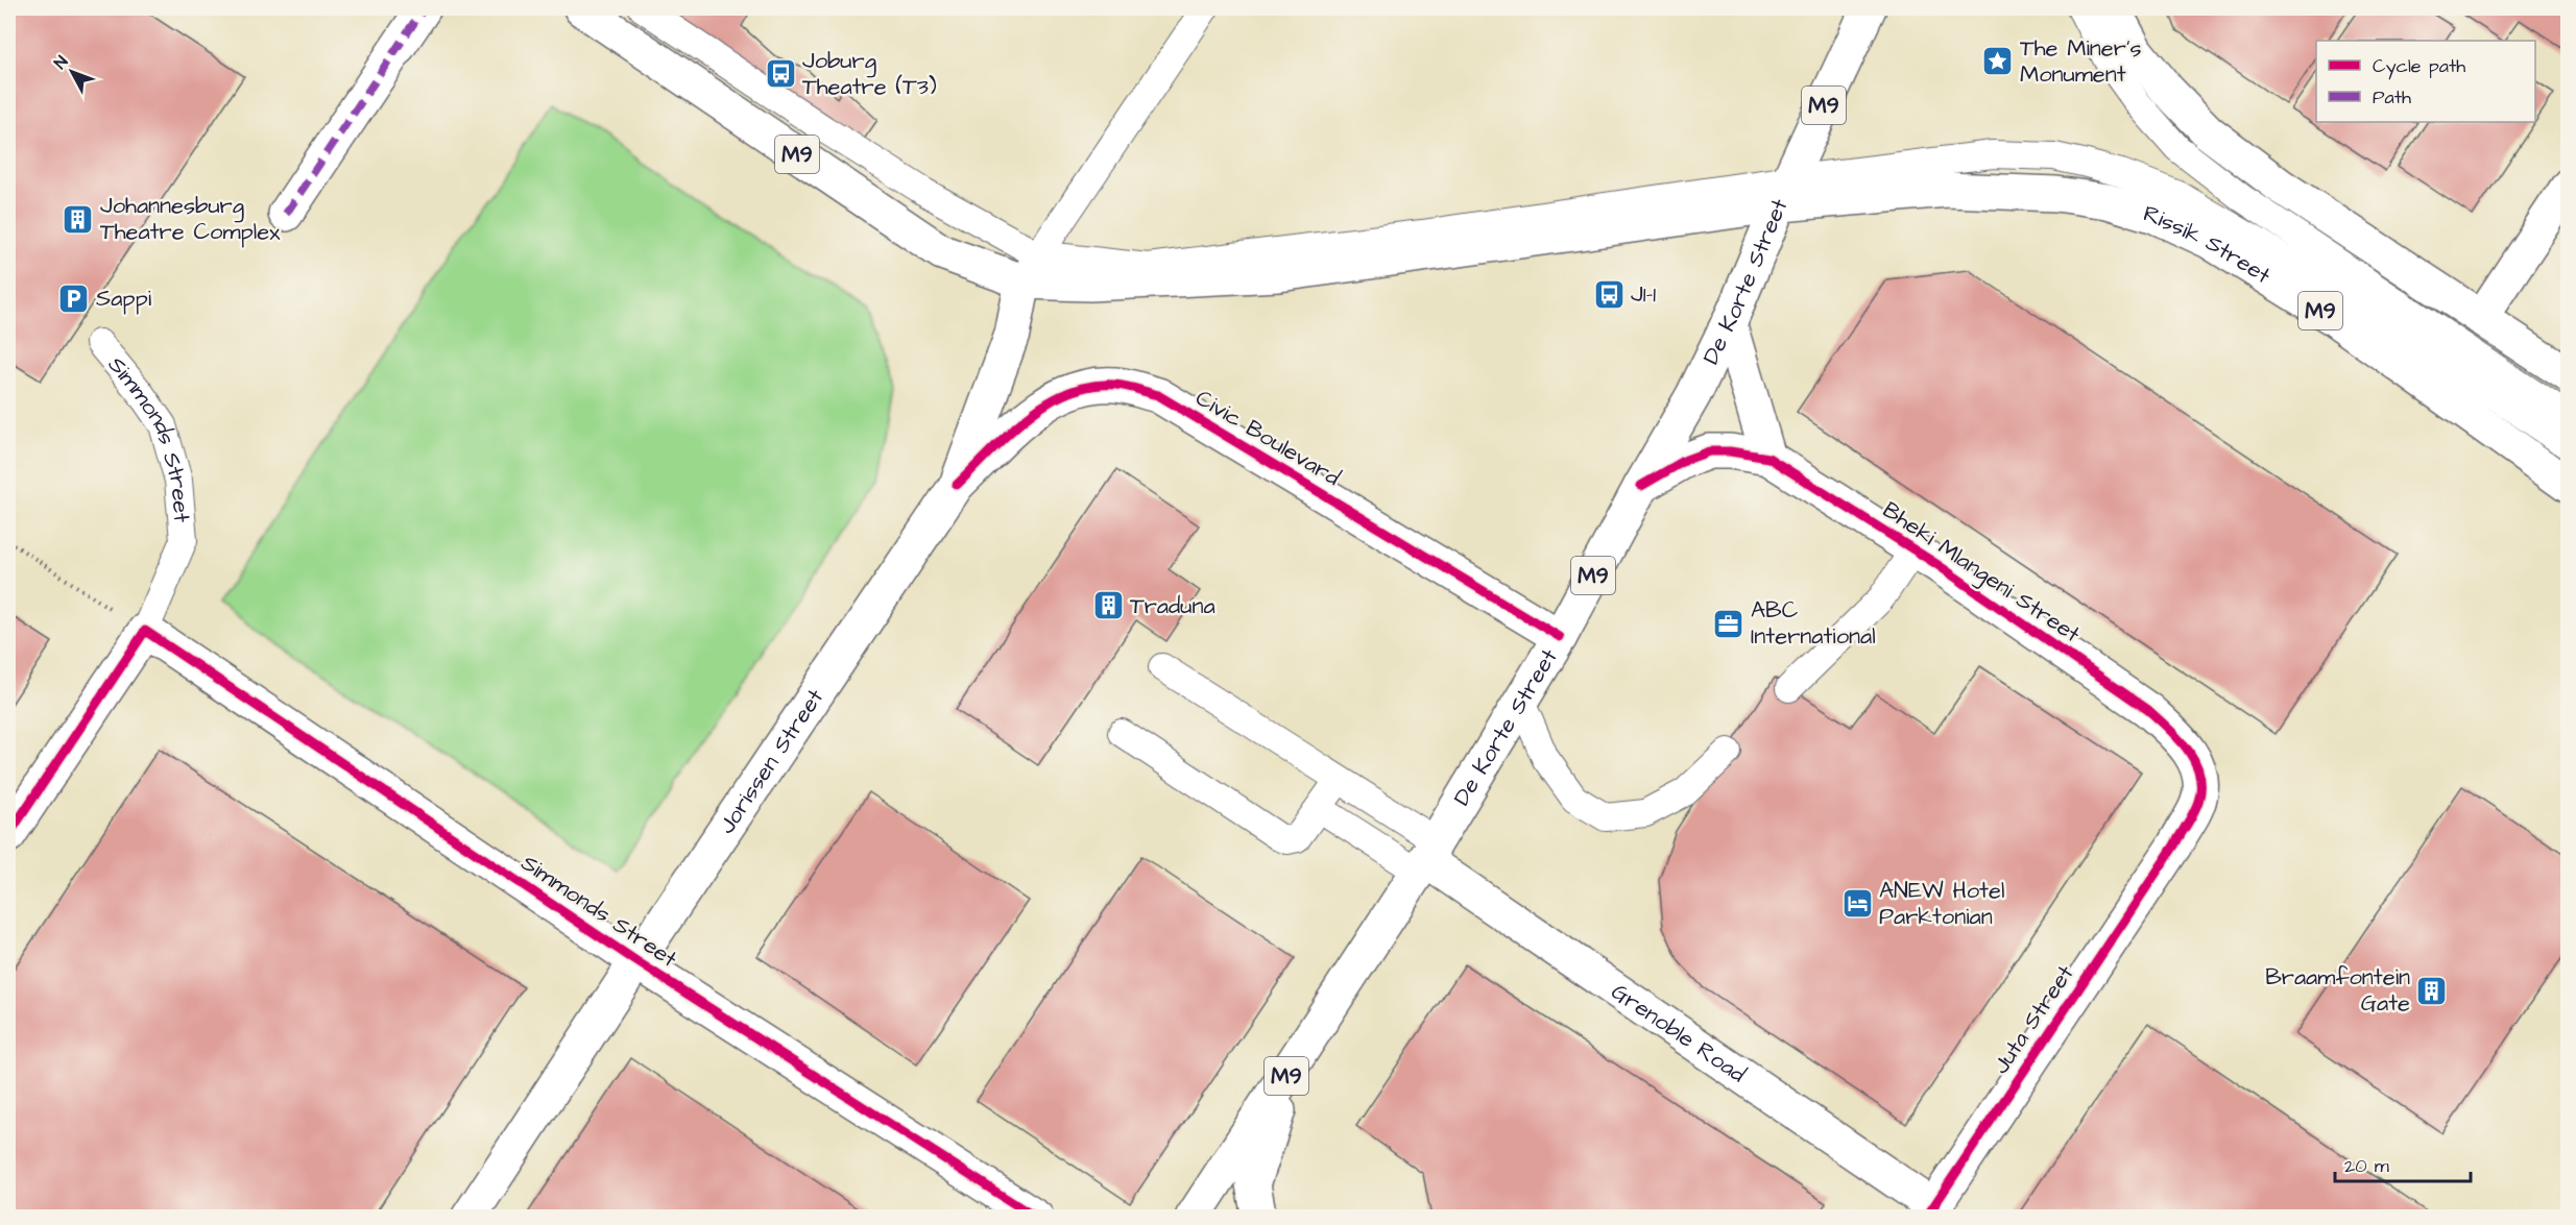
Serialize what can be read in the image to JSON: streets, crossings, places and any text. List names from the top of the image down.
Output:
{
  "streets": {
    "main road": [
      "M9",
      "Rissik Street",
      "De Korte Street",
      "Civic Boulevard",
      "Simmonds Street",
      "Bheki Mlangeni Street",
      "Jorissen Street",
      "Juta Street",
      "Grenoble Road"
    ]
  },
  "crossings": [
    ["M9", "Rissik Street"],
    ["M9", "De Korte Street"],
    ["M9", "Jorissen Street"],
    ["Rissik Street", "De Korte Street"],
    ["De Korte Street", "Civic Boulevard"],
    ["De Korte Street", "Bheki Mlangeni Street"],
    ["De Korte Street", "Grenoble Road"],
    ["Civic Boulevard", "Jorissen Street"],
    ["Simmonds Street", "Jorissen Street"],
    ["Bheki Mlangeni Street", "Juta Street"],
    ["Juta Street", "Grenoble Road"]
  ],
  "places": {
    "place": ["The Miner's Monument"],
    "bus stop": ["Joburg Theatre (T3)", "J1-1"],
    "building": ["Johannesburg Theatre Complex", "Traduna", "Braamfontein Gate"],
    "parking": ["Sappi"],
    "office": ["ABC International"],
    "hotel": ["ANEW Hotel Parktonian"]
  },
  "legend": ["Cycle path", "Path"],
  "scale_bar": "20 m",
  "north": "top left"
}
